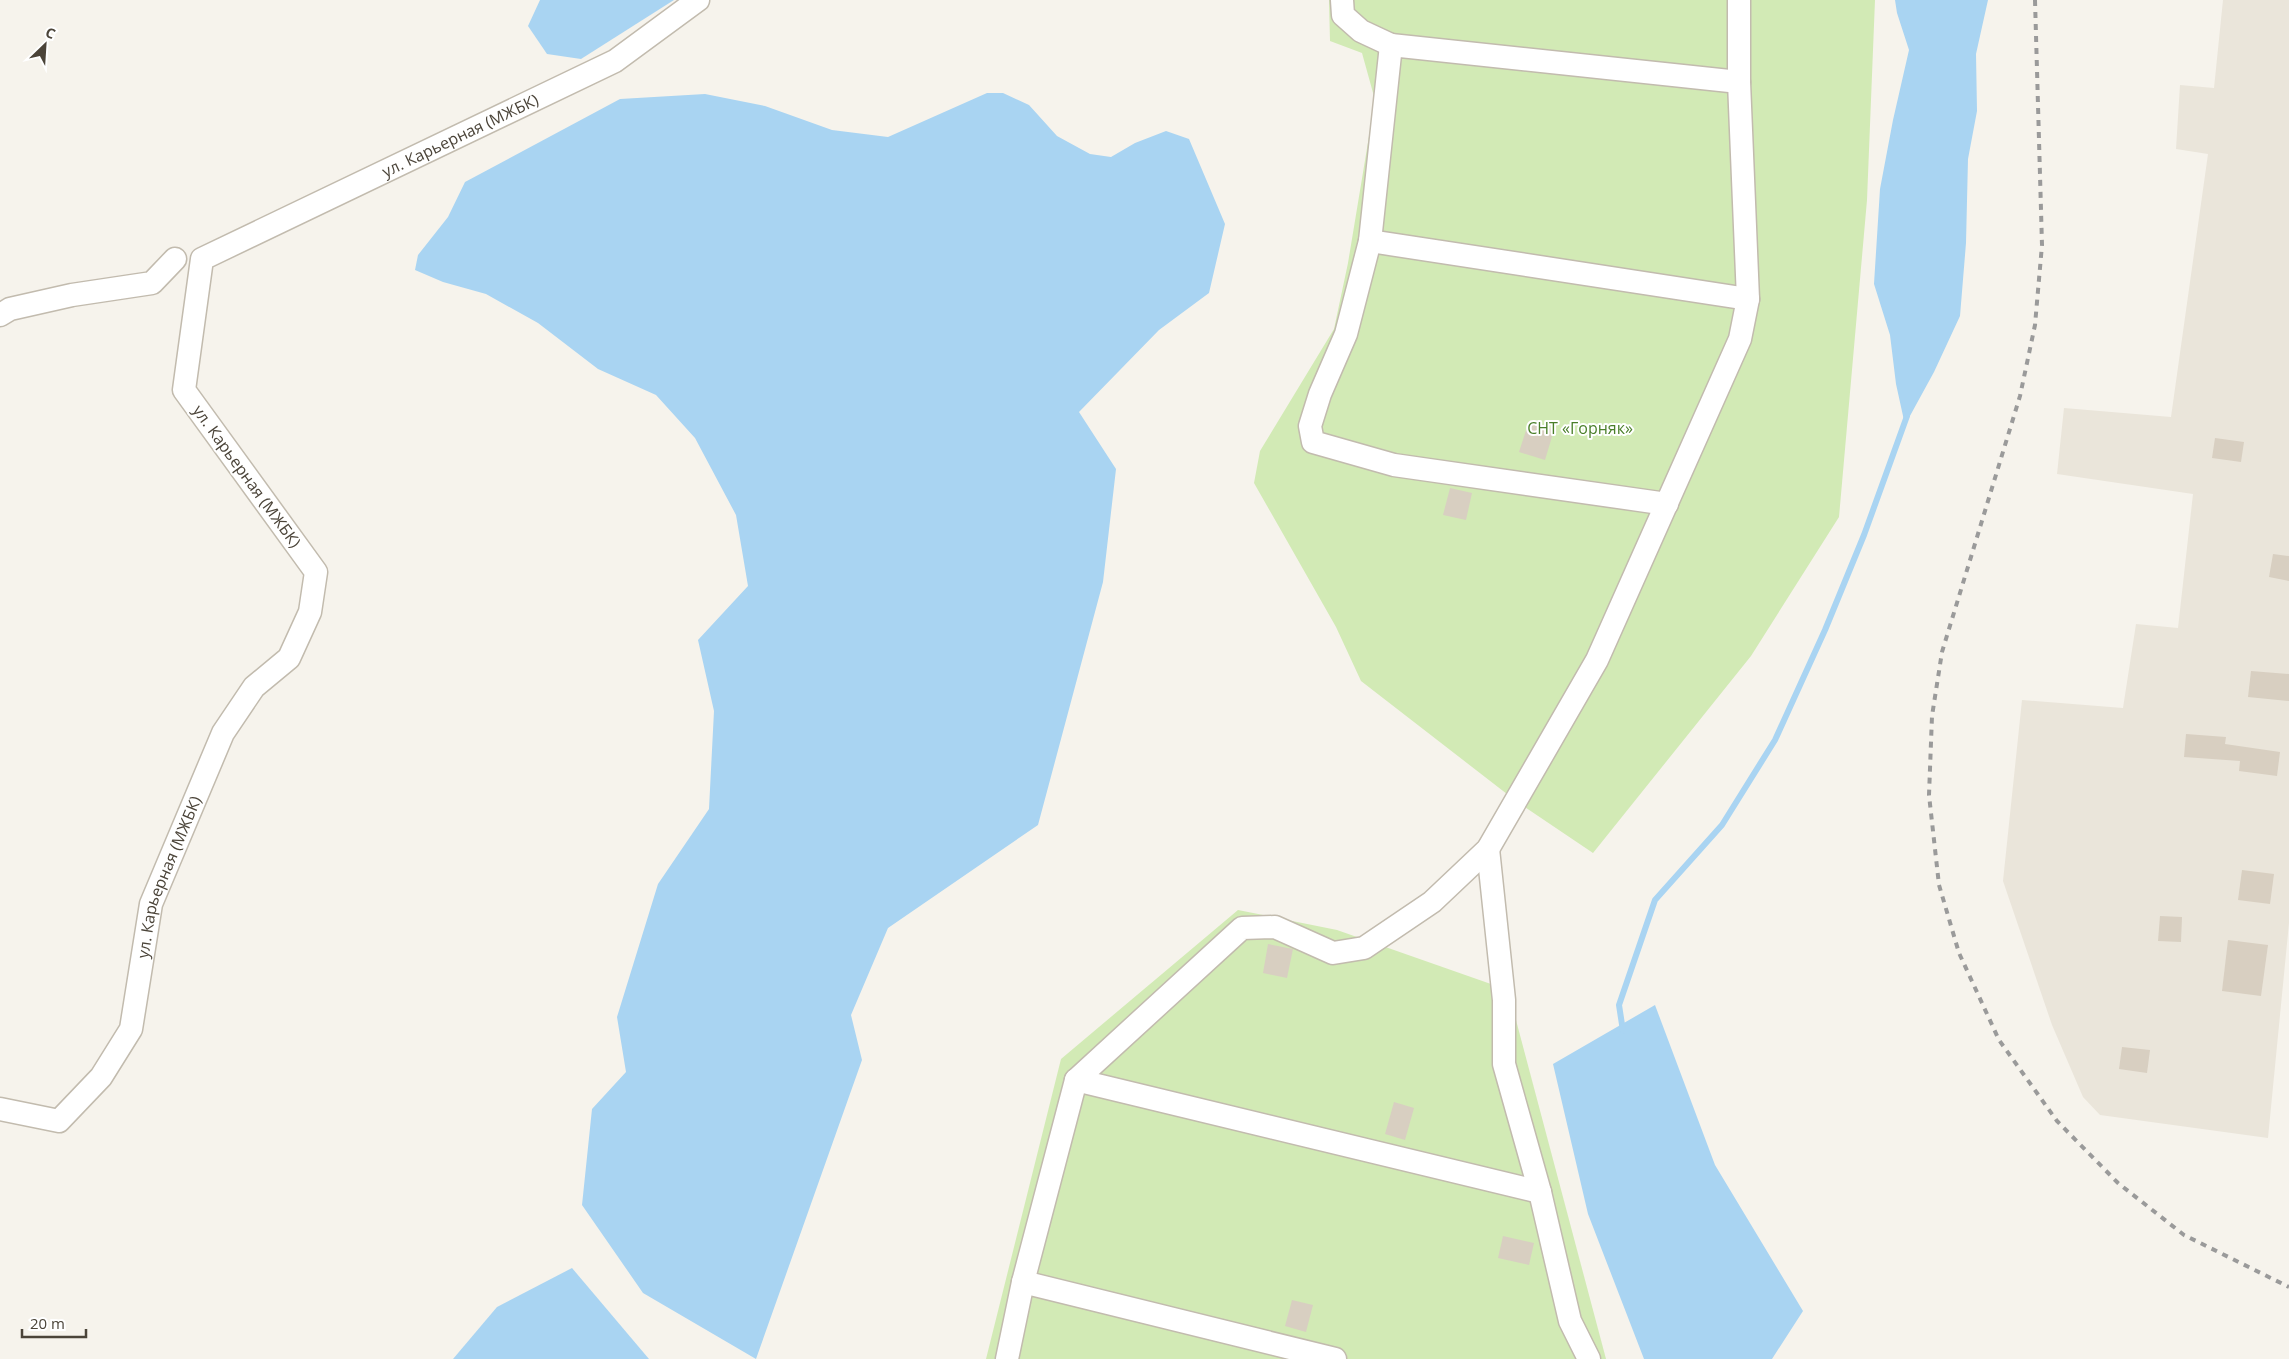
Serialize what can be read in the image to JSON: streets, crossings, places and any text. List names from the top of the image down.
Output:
{
  "streets": {
    "street": ["ул. Карьерная (МЖБК)"]
  },
  "parks": ["СНТ «Горняк»"],
  "scale_bar": "20 m",
  "north": "top right"
}
